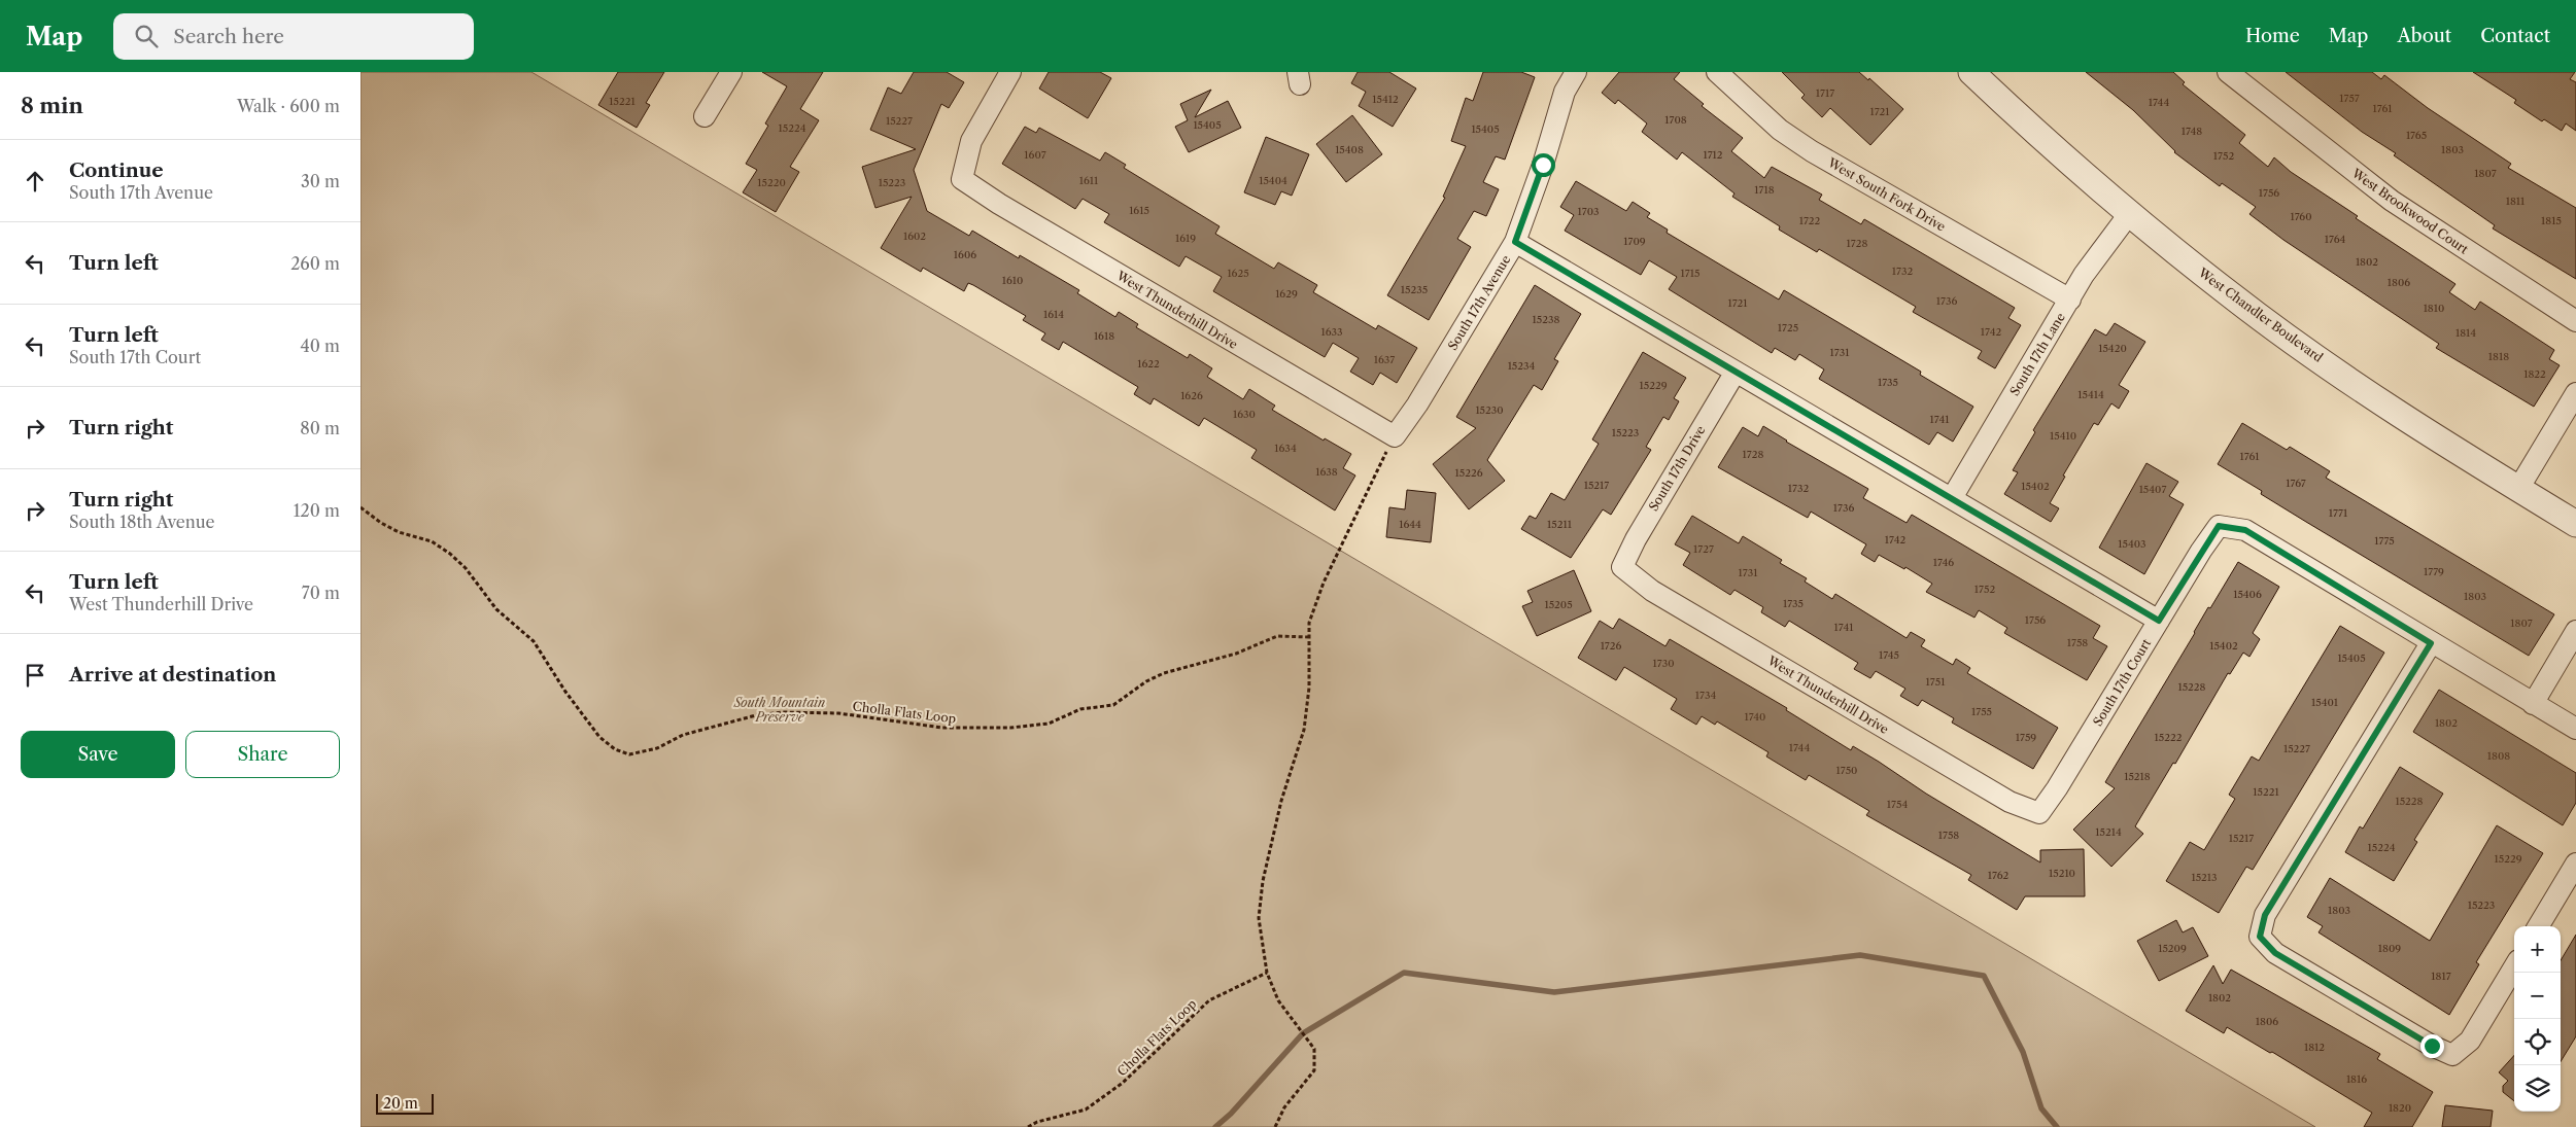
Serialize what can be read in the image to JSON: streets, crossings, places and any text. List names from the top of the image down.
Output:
{
  "streets": {
    "street": [
      "West South Fork Drive",
      "West Brookwood Court",
      "South 17th Avenue",
      "West Thunderhill Drive",
      "West Chandler Boulevard",
      "South 17th Lane",
      "South 17th Drive",
      "South 17th Court"
    ],
    "path": ["Cholla Flats Loop"]
  },
  "crossings": [
    ["West South Fork Drive", "South 17th Lane"],
    ["South 17th Avenue", "West Thunderhill Drive"],
    ["West Thunderhill Drive", "South 17th Drive"],
    ["West Thunderhill Drive", "South 17th Court"],
    ["West Chandler Boulevard", "South 17th Lane"]
  ],
  "parks": ["South Mountain Preserve"],
  "house_numbers": [
    "1717",
    "1757",
    "15412",
    "15221",
    "1744",
    "1761",
    "1721",
    "1708",
    "15227",
    "15405",
    "15224",
    "15405",
    "1748",
    "1765",
    "15408",
    "1803",
    "1607",
    "1712",
    "1752",
    "1807",
    "1611",
    "15404",
    "15220",
    "15223",
    "1718",
    "1756",
    "1811",
    "1615",
    "1703",
    "1760",
    "1722",
    "1815",
    "1602",
    "1619",
    "1764",
    "1709",
    "1728",
    "1606",
    "1802",
    "1732",
    "1625",
    "1715",
    "1610",
    "1806",
    "15235",
    "1629",
    "1736",
    "1721",
    "1810",
    "1614",
    "15238",
    "1725",
    "1633",
    "1742",
    "1814",
    "1618",
    "15420",
    "1731",
    "1818",
    "1637",
    "1622",
    "15234",
    "1822",
    "1735",
    "15229",
    "15414",
    "1626",
    "15230",
    "1630",
    "1741",
    "15223",
    "15410",
    "1634",
    "1728",
    "1761",
    "1638",
    "15226",
    "1767",
    "15217",
    "15402",
    "1732",
    "15407",
    "1736",
    "1771",
    "1644",
    "15211",
    "1742",
    "1775",
    "15403",
    "1727",
    "1746",
    "1779",
    "1731",
    "1752",
    "15406",
    "1803",
    "1735",
    "15205",
    "1756",
    "1807",
    "1741",
    "1758",
    "1726",
    "15402",
    "1745",
    "15405",
    "1730",
    "1751",
    "15228",
    "1734",
    "15401",
    "1755",
    "1740",
    "1802",
    "1759",
    "15222",
    "1744",
    "15227",
    "1808",
    "1750",
    "15218",
    "15221",
    "15228",
    "1754",
    "15214",
    "1758",
    "15217",
    "15224",
    "15229",
    "15210",
    "1762",
    "15213",
    "15223",
    "1803",
    "15209",
    "1809",
    "1817",
    "1802",
    "1806",
    "1812",
    "1816",
    "1820"
  ],
  "scale_bar": "20 m",
  "page": {
    "header": "Map",
    "search": "Search here",
    "nav": [
      "Home",
      "Map",
      "About",
      "Contact"
    ],
    "heading": ["8 min", "Walk · 600 m"],
    "list": [
      ["Continue", "South 17th Avenue", "30 m"],
      ["Turn left", "260 m"],
      ["Turn left", "South 17th Court", "40 m"],
      ["Turn right", "80 m"],
      ["Turn right", "South 18th Avenue", "120 m"],
      ["Turn left", "West Thunderhill Drive", "70 m"],
      "Arrive at destination"
    ],
    "buttons": ["Save", "Share"],
    "map_buttons": ["+", "−"],
    "scale": "20 m"
  }
}
